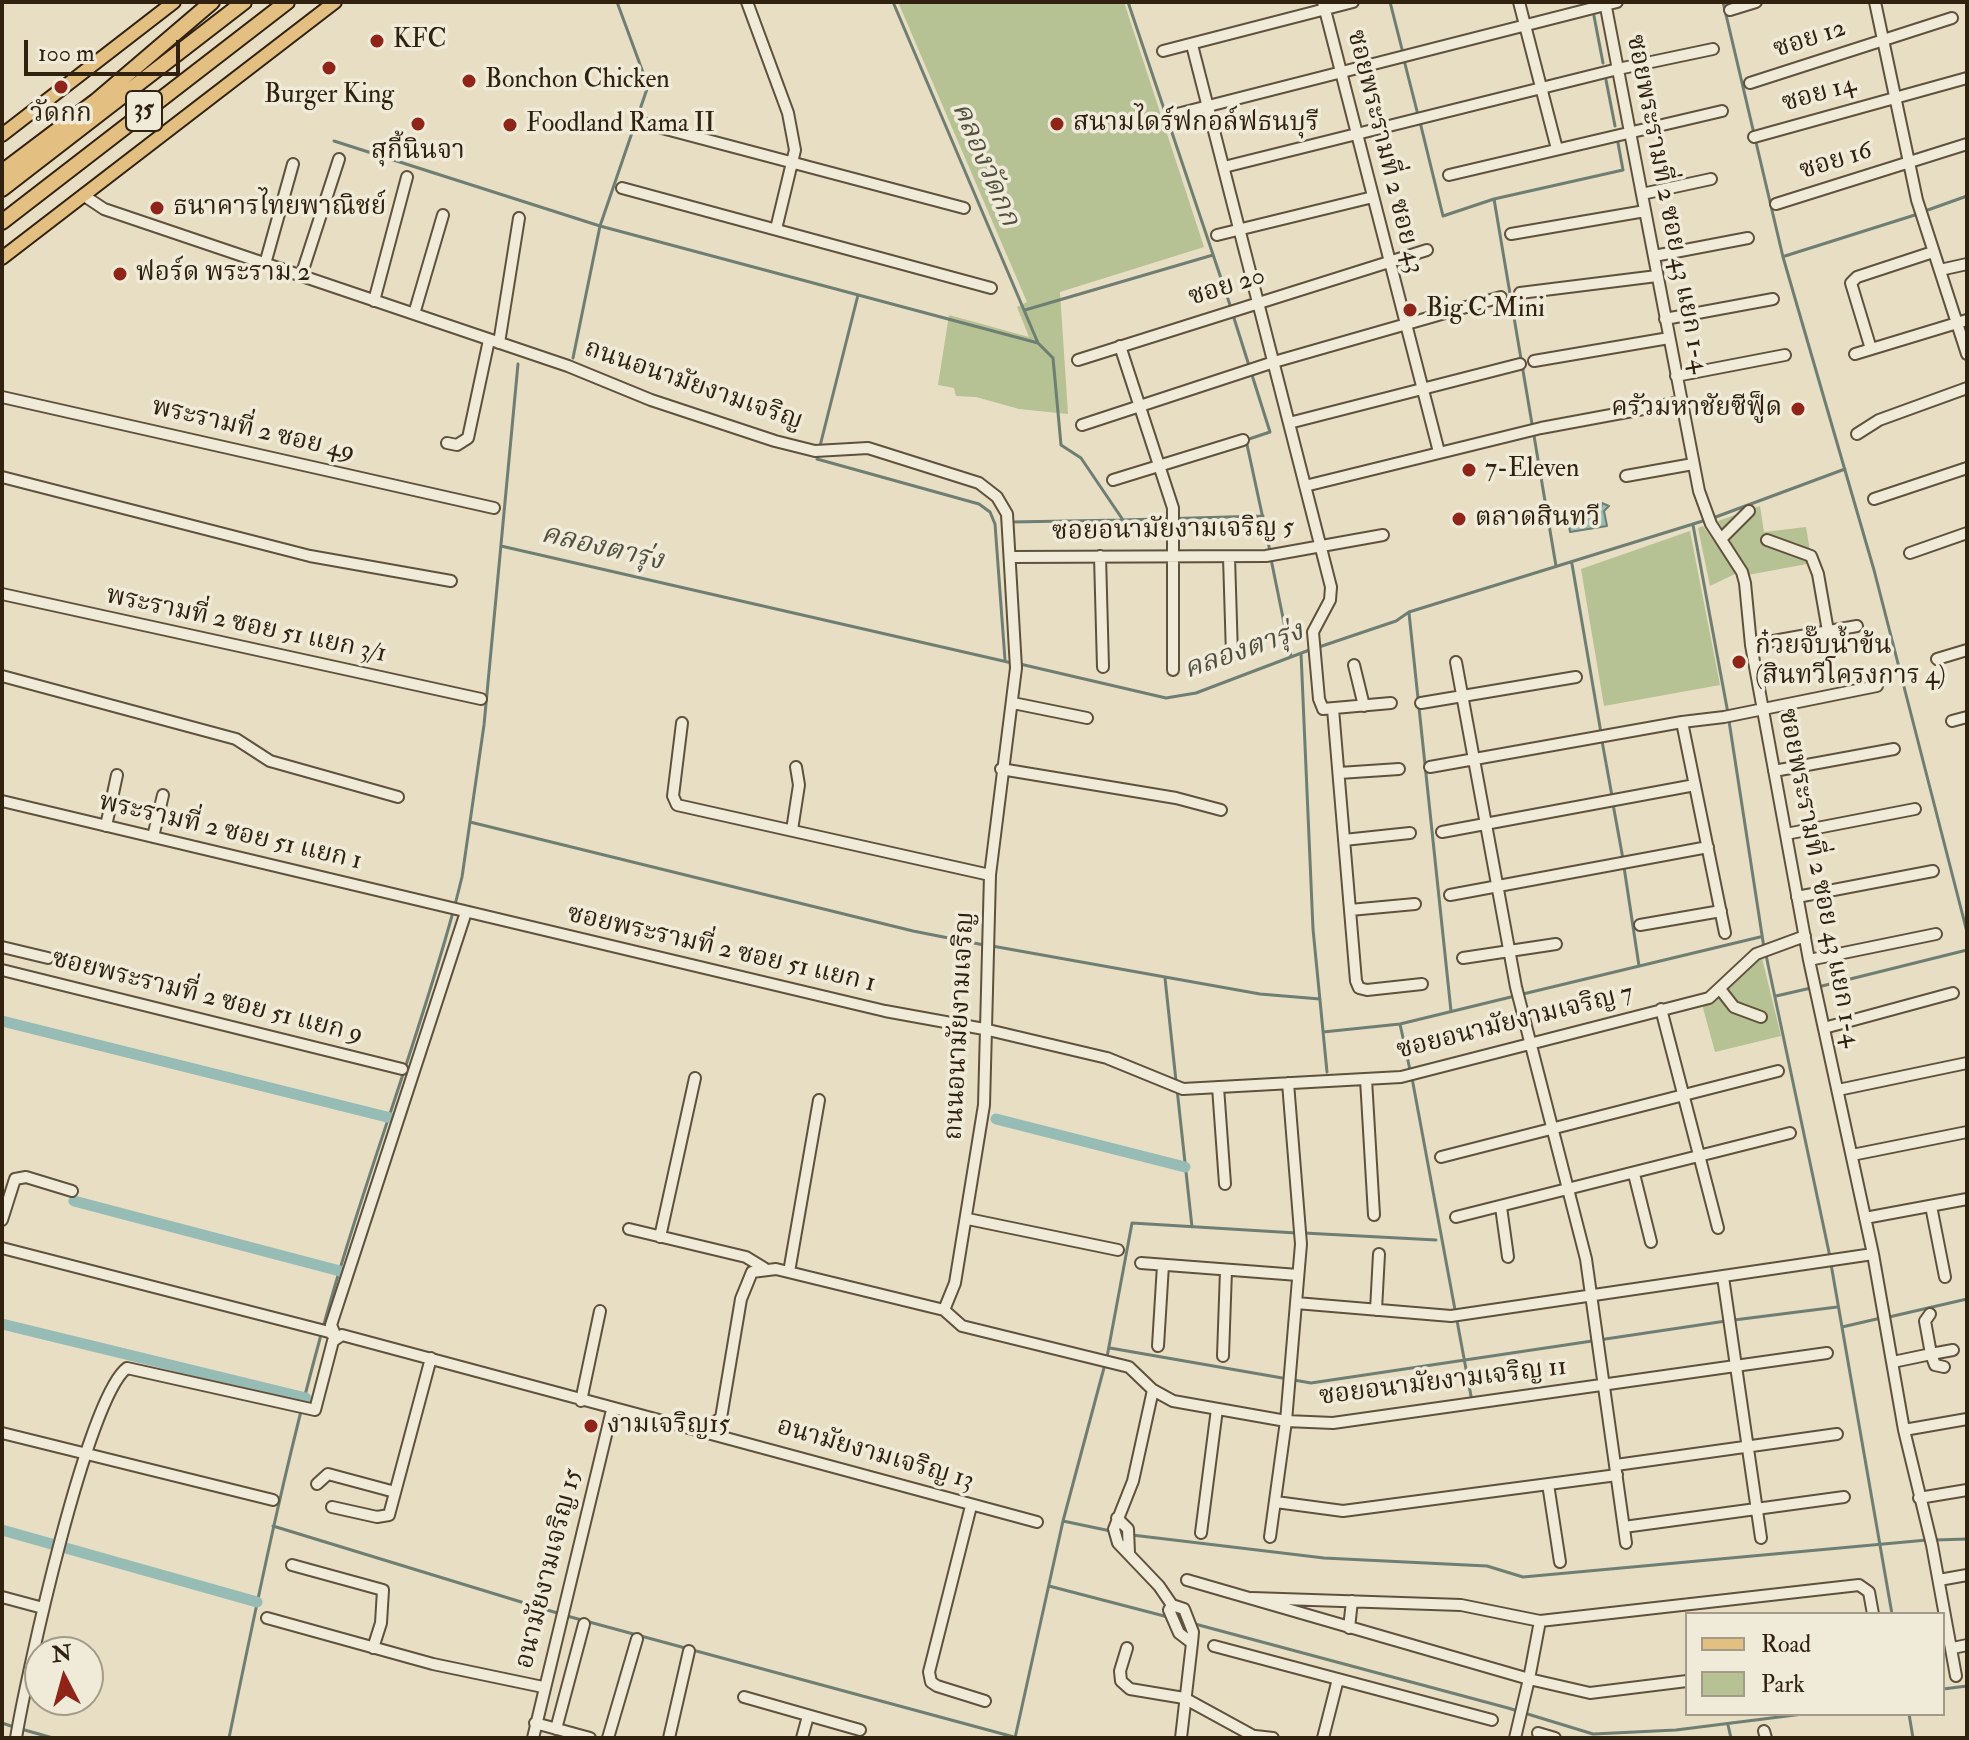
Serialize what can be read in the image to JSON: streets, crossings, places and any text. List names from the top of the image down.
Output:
{
  "streets": {
    "highway": ["35"],
    "street": [
      "ซอย 12",
      "ซอย 14",
      "ซอยพระรามที่ 2 ซอย 43",
      "ซอย 16",
      "ซอยพระรามที่ 2 ซอย 43 แยก 1-4",
      "ซอย 20",
      "ถนนอนามัยงามเจริญ",
      "พระรามที่ 2 ซอย 49",
      "ซอยอนามัยงามเจริญ 5",
      "พระรามที่ 2 ซอย 51 แยก 3/1",
      "พระรามที่ 2 ซอย 51 แยก 1",
      "ซอยพระรามที่ 2 ซอย 51 แยก 1",
      "ซอยพระรามที่ 2 ซอย 51 แยก 9",
      "ซอยอนามัยงามเจริญ 7",
      "ซอยอนามัยงามเจริญ 11",
      "อนามัยงามเจริญ 13",
      "อนามัยงามเจริญ 15"
    ]
  },
  "crossings": [
    ["35", "ถนนอนามัยงามเจริญ"],
    ["ซอยพระรามที่ 2 ซอย 43", "ซอย 20"],
    ["ซอยพระรามที่ 2 ซอย 43 แยก 1-4", "ซอยอนามัยงามเจริญ 7"],
    ["ถนนอนามัยงามเจริญ", "ซอยอนามัยงามเจริญ 5"],
    ["ถนนอนามัยงามเจริญ", "ซอยพระรามที่ 2 ซอย 51 แยก 1"],
    ["ถนนอนามัยงามเจริญ", "ซอยอนามัยงามเจริญ 7"],
    ["ถนนอนามัยงามเจริญ", "ซอยอนามัยงามเจริญ 11"],
    ["พระรามที่ 2 ซอย 51 แยก 1", "ซอยพระรามที่ 2 ซอย 51 แยก 1"],
    ["ซอยพระรามที่ 2 ซอย 51 แยก 1", "ซอยอนามัยงามเจริญ 7"]
  ],
  "water": ["คลองวัดกก", "คลองตารุ่ง"],
  "places": [
    "KFC",
    "Burger King",
    "Bonchon Chicken",
    "วัดกก",
    "สุกี้นินจา",
    "สนามไดร์ฟกอล์ฟธนบุรี",
    "Foodland Rama II",
    "ธนาคารไทยพาณิชย์",
    "ฟอร์ด พระราม 2",
    "Big C Mini",
    "ครัวมหาชัยซีฟู็ด",
    "7-Eleven",
    "ตลาดสินทวี",
    "ก๋วยจั๊บน้ำข้น (สินทวีโครงการ 4)",
    "งามเจริญ15"
  ],
  "legend": ["Road", "Park"],
  "scale_bar": "100 m",
  "north": "top"
}
